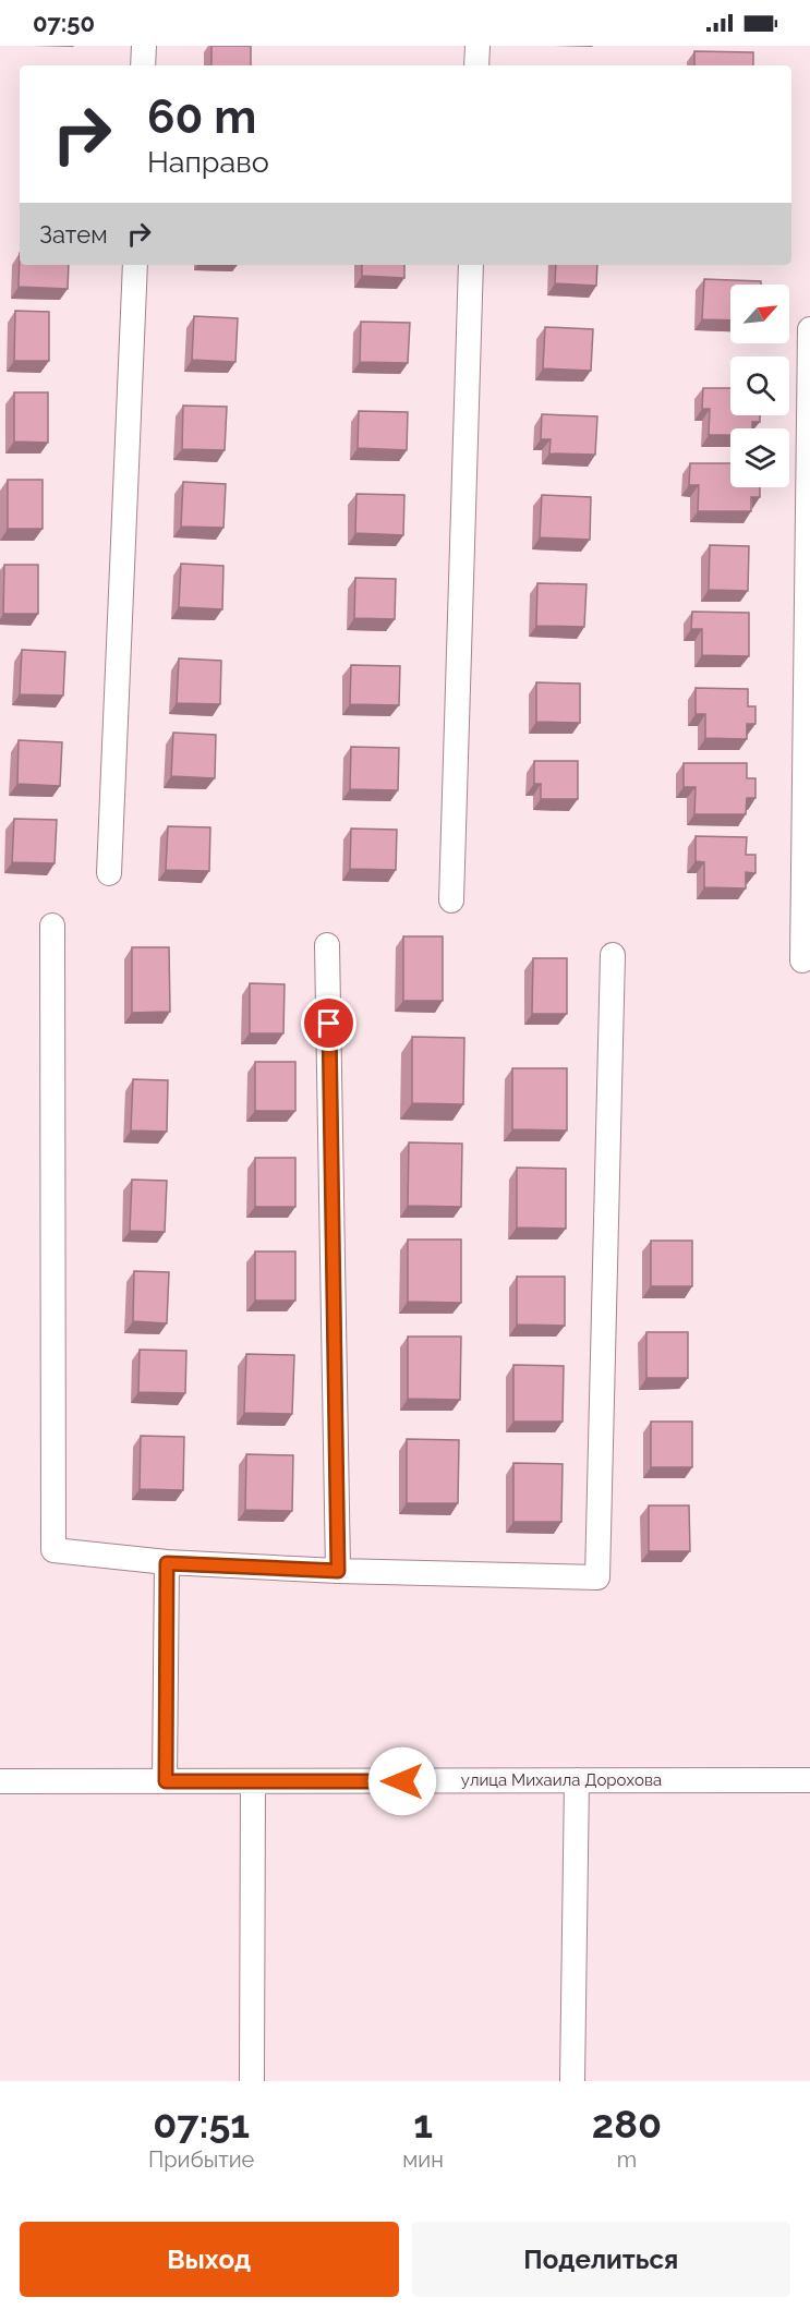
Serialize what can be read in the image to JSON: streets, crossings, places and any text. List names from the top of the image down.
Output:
{
  "streets": {
    "street": ["улица Михаила Дорохова"]
  },
  "north": "top right",
  "page": {
    "status": "07:50",
    "turn": ["60 m", "Направо"],
    "then": "Затем",
    "eta": [
      "07:51",
      "Прибытие",
      "1",
      "мин",
      "280",
      "m"
    ],
    "buttons": ["Выход", "Поделиться"]
  }
}
